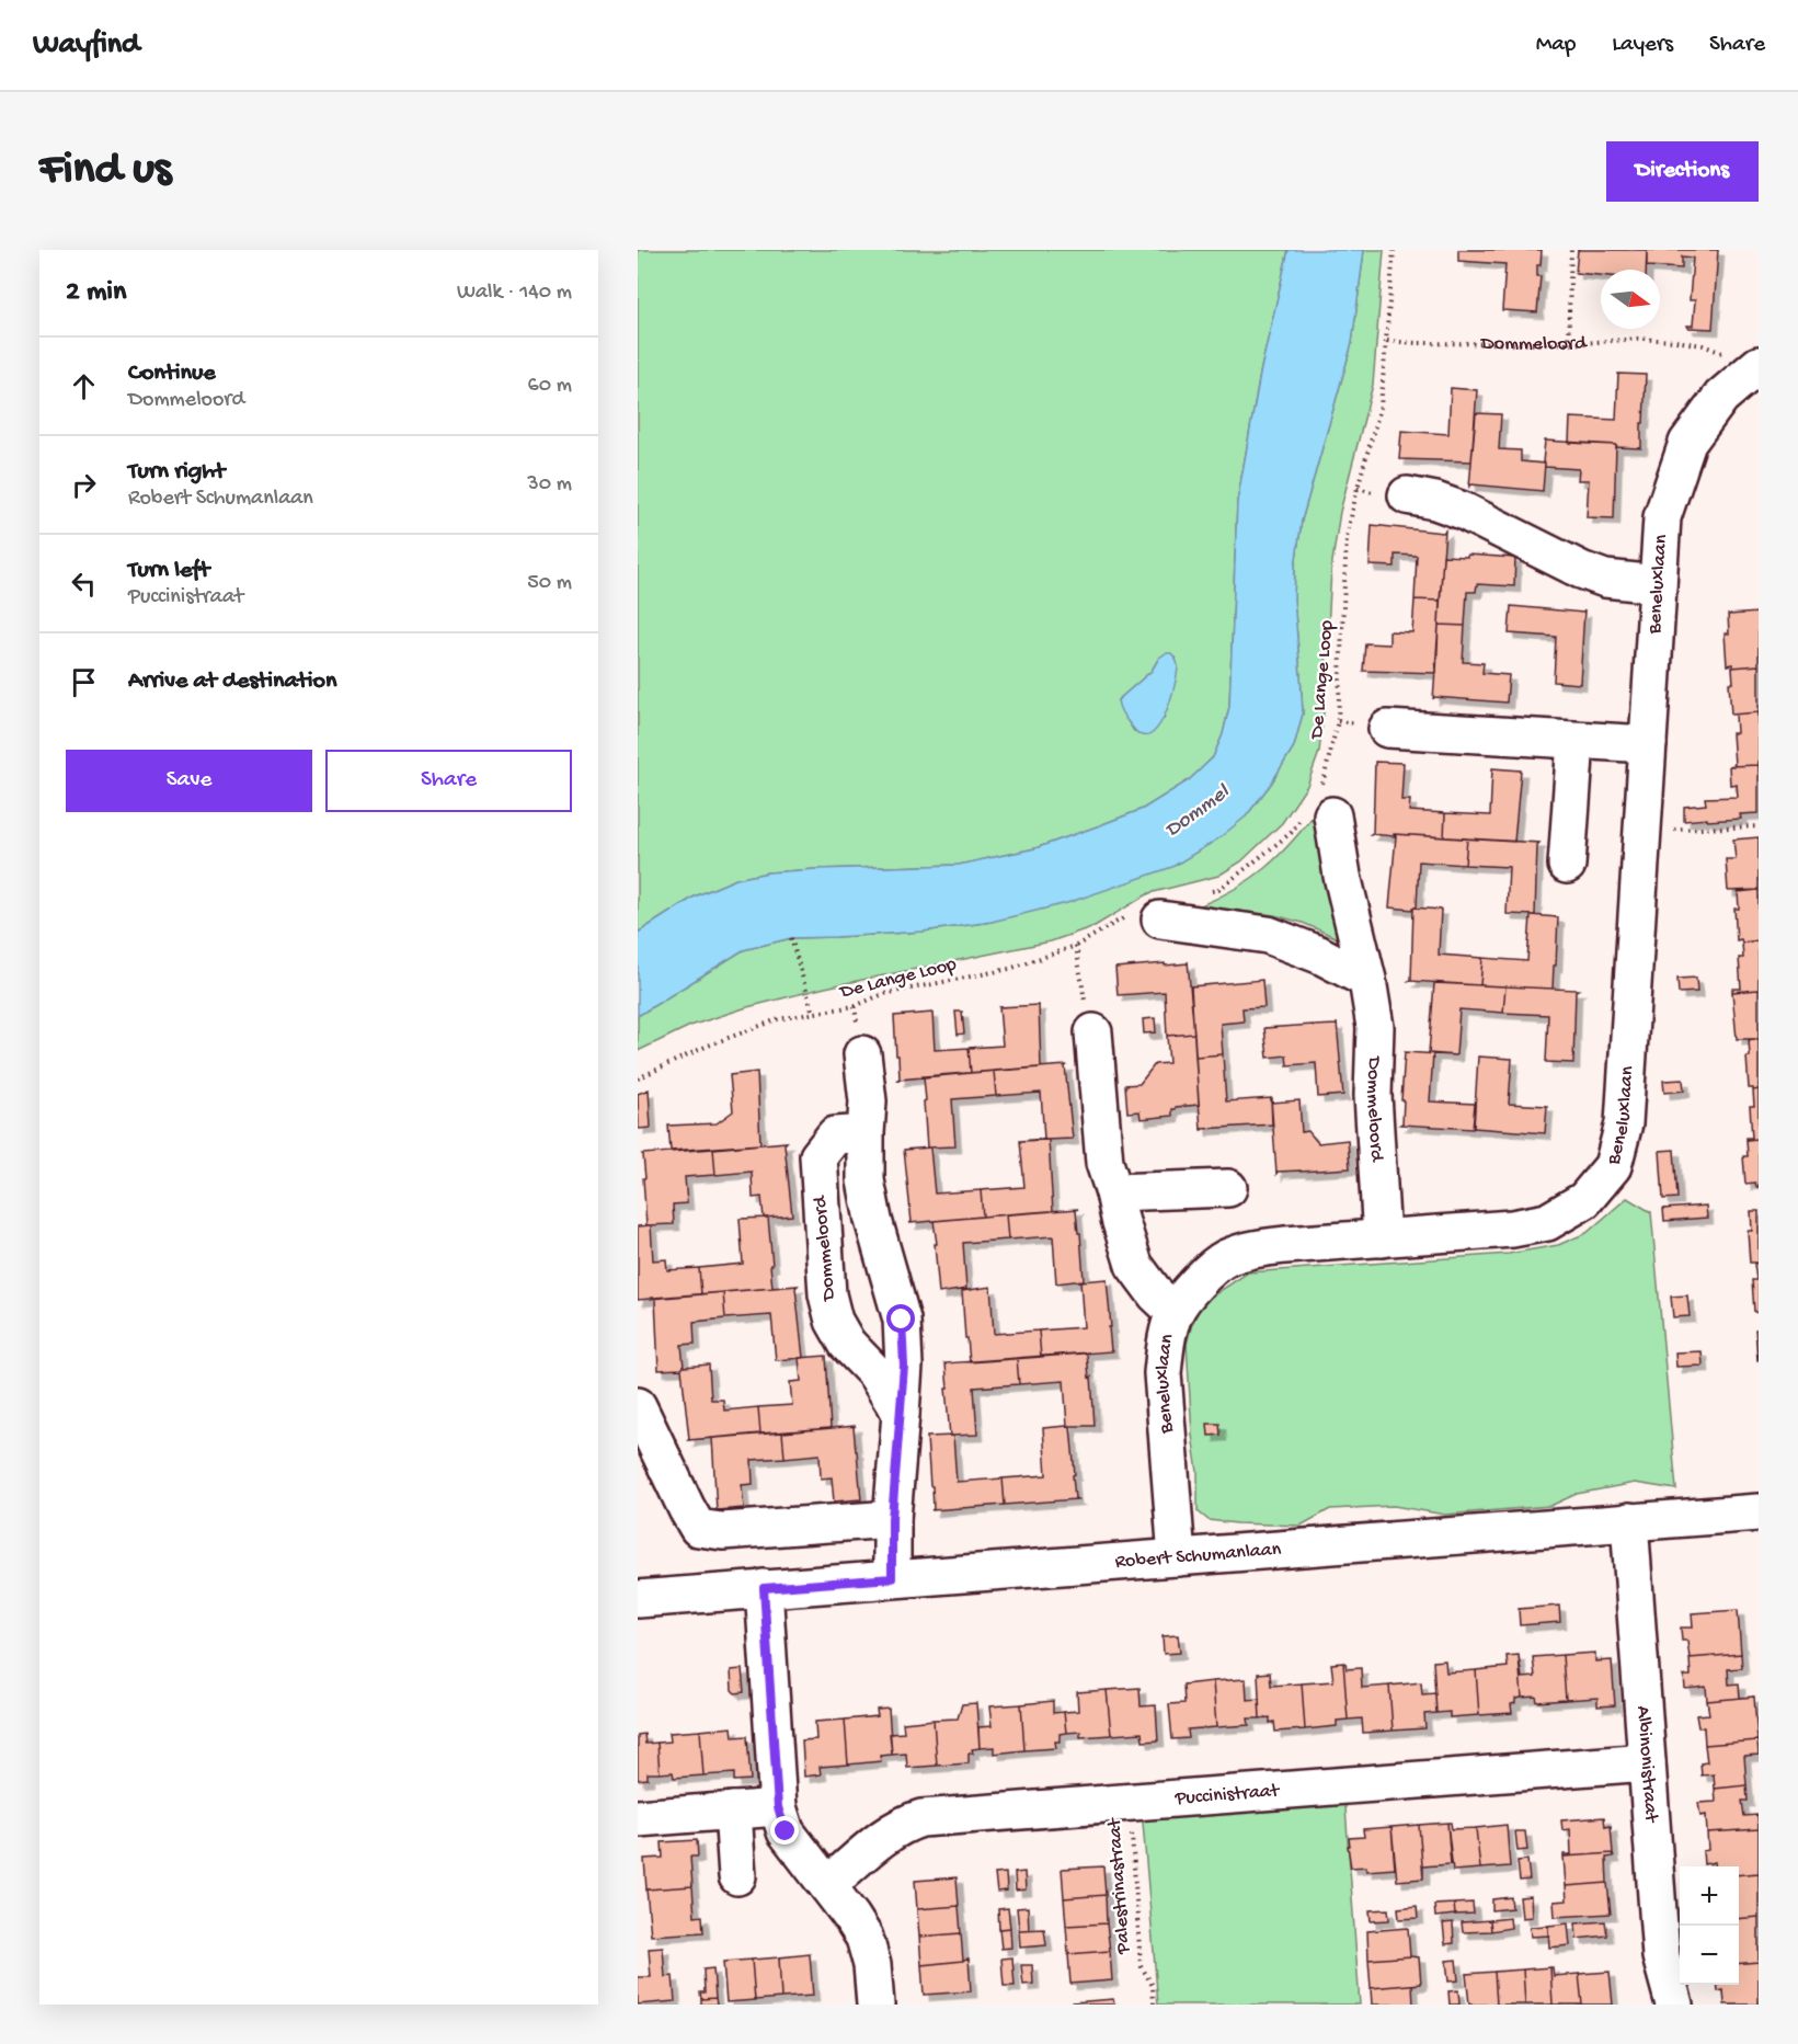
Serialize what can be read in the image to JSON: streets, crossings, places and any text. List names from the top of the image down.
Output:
{
  "streets": {
    "street": [
      "Dommeloord",
      "Beneluxlaan",
      "Robert Schumanlaan",
      "Albinonistraat",
      "Puccinistraat"
    ],
    "path": ["De Lange Loop", "Palestrinastraat"]
  },
  "crossings": [
    ["Dommeloord", "Beneluxlaan"],
    ["Dommeloord", "De Lange Loop"],
    ["Beneluxlaan", "Robert Schumanlaan"],
    ["Robert Schumanlaan", "Albinonistraat"],
    ["Albinonistraat", "Puccinistraat"],
    ["Puccinistraat", "Palestrinastraat"]
  ],
  "water": ["Dommel"],
  "north": "right",
  "page": {
    "header": "Wayfind",
    "nav": ["Map", "Layers", "Share"],
    "buttons": [
      "Directions",
      ["Save", "Share"]
    ],
    "title": "Find us",
    "heading": ["2 min", "Walk · 140 m"],
    "list": [
      ["Continue", "Dommeloord", "60 m"],
      ["Turn right", "Robert Schumanlaan", "30 m"],
      ["Turn left", "Puccinistraat", "50 m"],
      "Arrive at destination"
    ],
    "map_buttons": ["+", "−"]
  }
}
